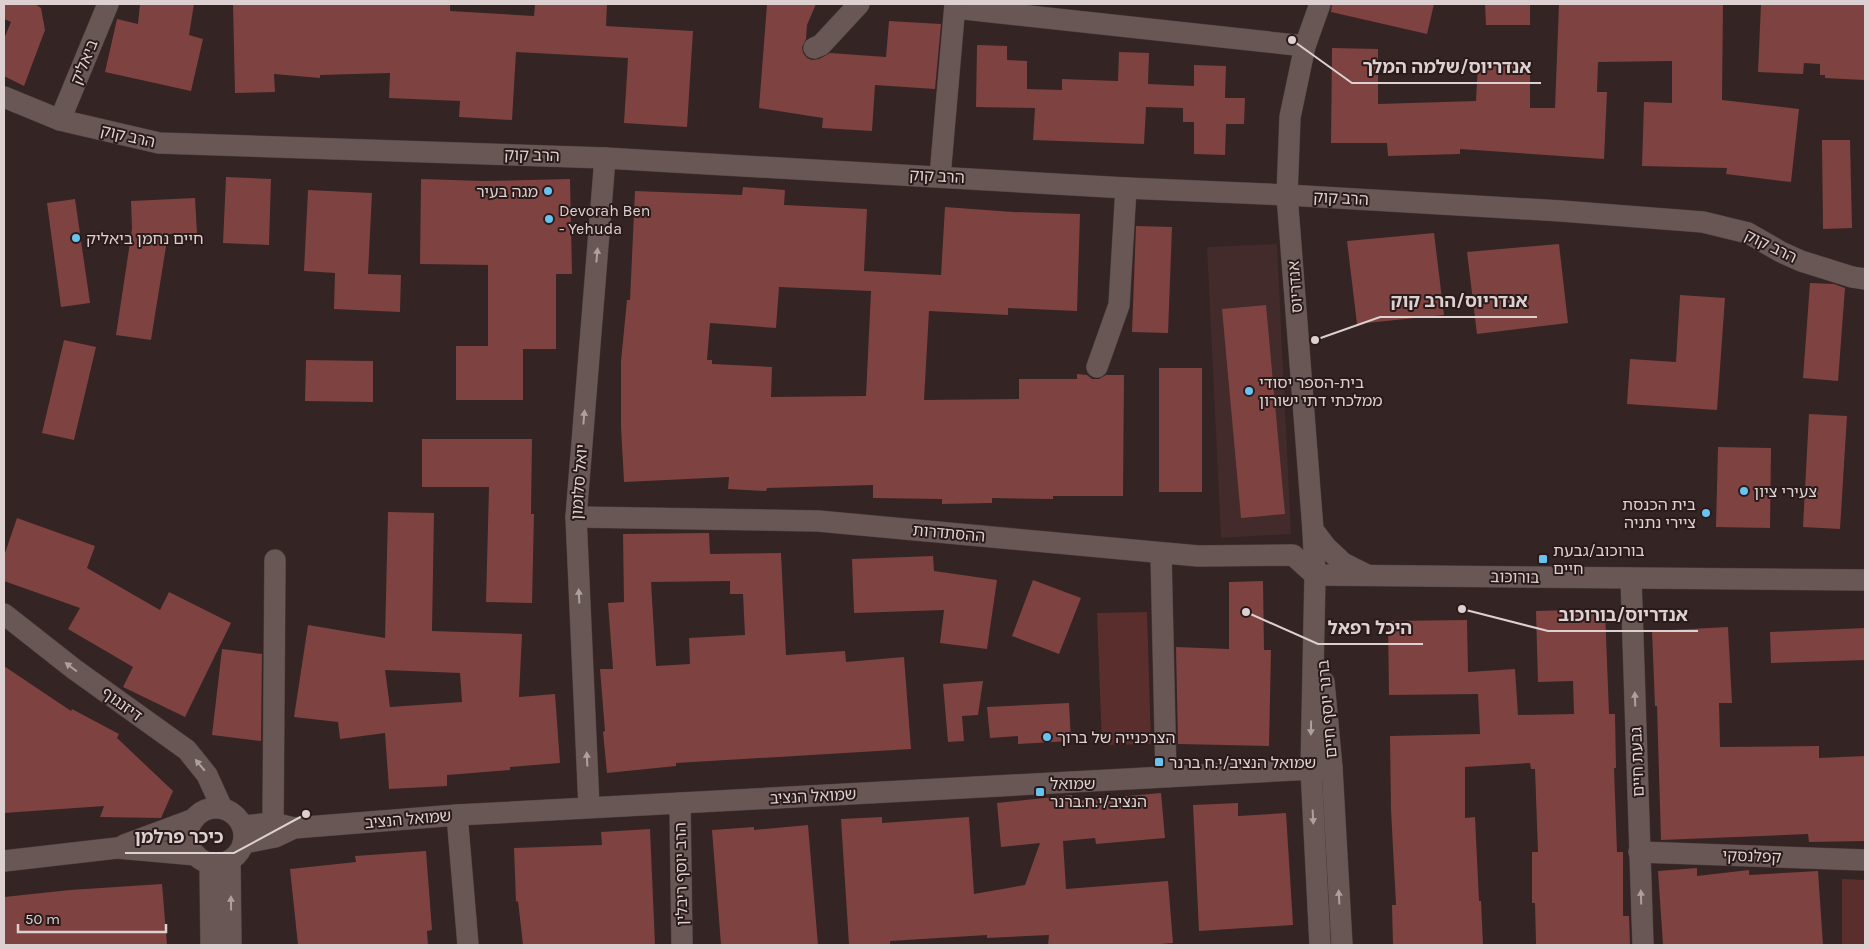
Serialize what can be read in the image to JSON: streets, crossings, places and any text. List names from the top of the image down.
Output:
{
  "streets": {
    "street": [
      "ביאליק",
      "הרב קוק",
      "אנדריוס",
      "יואל סלומון",
      "ההסתדרות",
      "בורוכוב",
      "דיזנגוף",
      "ברנר יוסף חיים",
      "גבעת חיים",
      "שמואל הנציב",
      "קפלנסקי",
      "הרב יוסף ריבלין"
    ]
  },
  "crossings": [
    ["ביאליק", "הרב קוק"],
    ["הרב קוק", "אנדריוס"],
    ["הרב קוק", "יואל סלומון"],
    ["אנדריוס", "ההסתדרות"],
    ["אנדריוס", "בורוכוב"],
    ["אנדריוס", "ברנר יוסף חיים"],
    ["יואל סלומון", "ההסתדרות"],
    ["יואל סלומון", "שמואל הנציב"],
    ["ההסתדרות", "בורוכוב"],
    ["ההסתדרות", "ברנר יוסף חיים"],
    ["בורוכוב", "ברנר יוסף חיים"],
    ["בורוכוב", "גבעת חיים"],
    ["דיזנגוף", "שמואל הנציב"],
    ["ברנר יוסף חיים", "שמואל הנציב"],
    ["גבעת חיים", "קפלנסקי"],
    ["שמואל הנציב", "הרב יוסף ריבלין"]
  ],
  "one_way": ["יואל סלומון", "דיזנגוף", "גבעת חיים"],
  "places": {
    "other": [
      "אנדריוס/שלמה המלך",
      "מגה בעיר",
      "Devorah Ben - Yehuda",
      "חיים נחמן ביאליק",
      "אנדריוס/הרב קוק",
      "בית-הספר יסודי ממלכתי דתי ישורון",
      "צעירי ציון",
      "בית הכנסת ציירי נתניה",
      "אנדריוס/בורוכוב",
      "היכל רפאל",
      "הצרכנייה של ברוך",
      "כיכר פרלמן"
    ],
    "transit": ["בורוכוב/גבעת חיים", "שמואל הנציב/י.ח ברנר", "שמואל הנציב/י.ח.ברנר"]
  },
  "scale_bar": "50 m"
}
